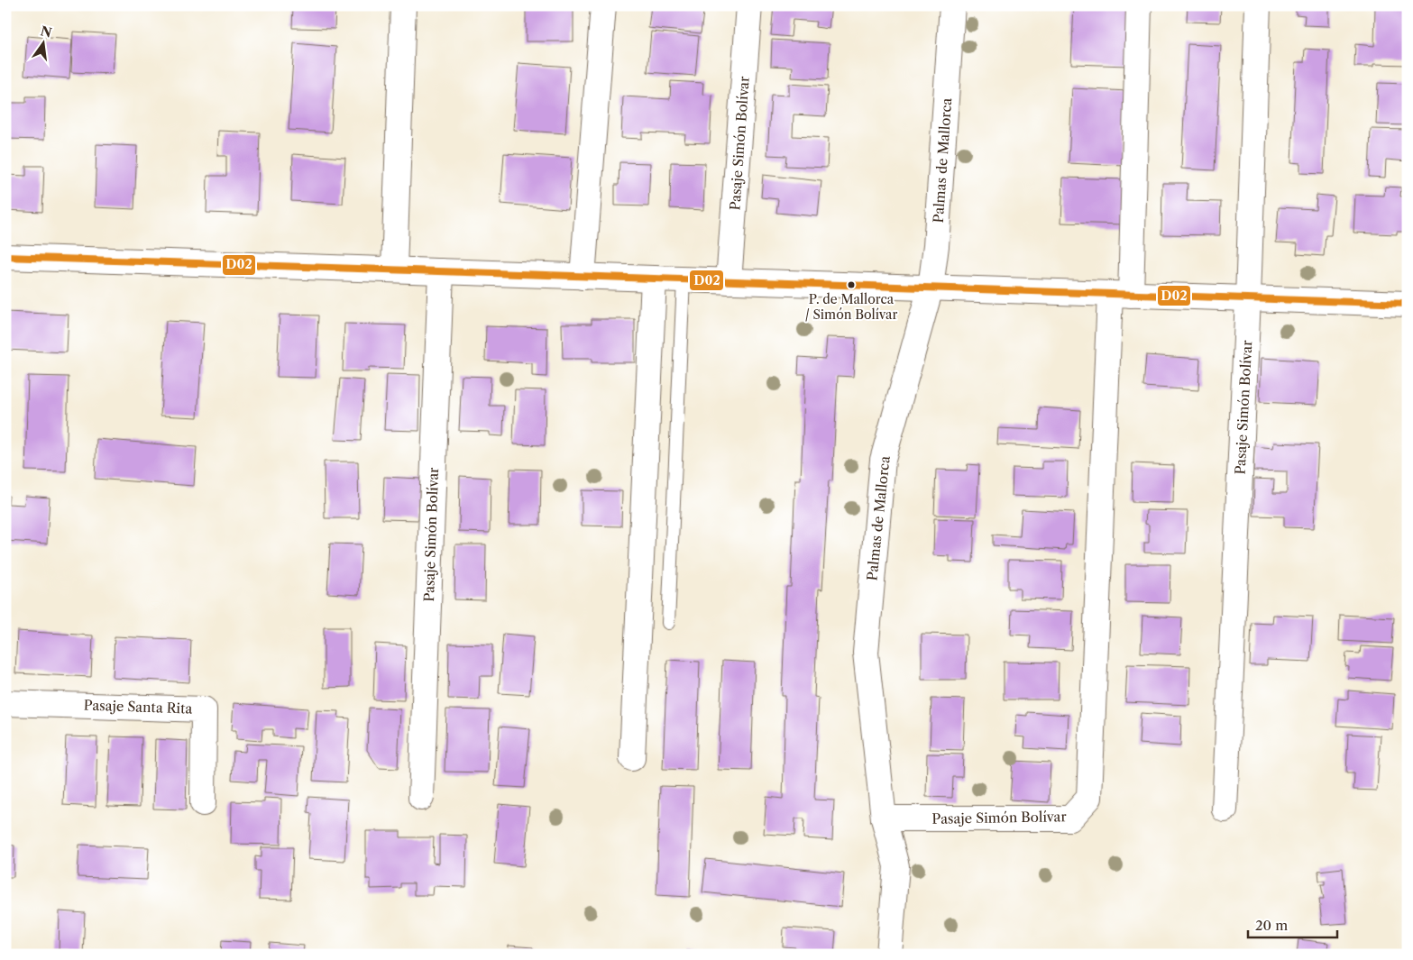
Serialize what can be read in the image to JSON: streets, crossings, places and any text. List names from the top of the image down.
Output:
{
  "streets": {
    "street": ["Pasaje Simón Bolívar", "Palmas de Mallorca", "Pasaje Santa Rita"]
  },
  "crossings": [
    ["Pasaje Simón Bolívar", "Palmas de Mallorca"]
  ],
  "places": ["P. de Mallorca / Simón Bolívar"],
  "lines": ["transit line D02"],
  "scale_bar": "20 m",
  "north": "top"
}
